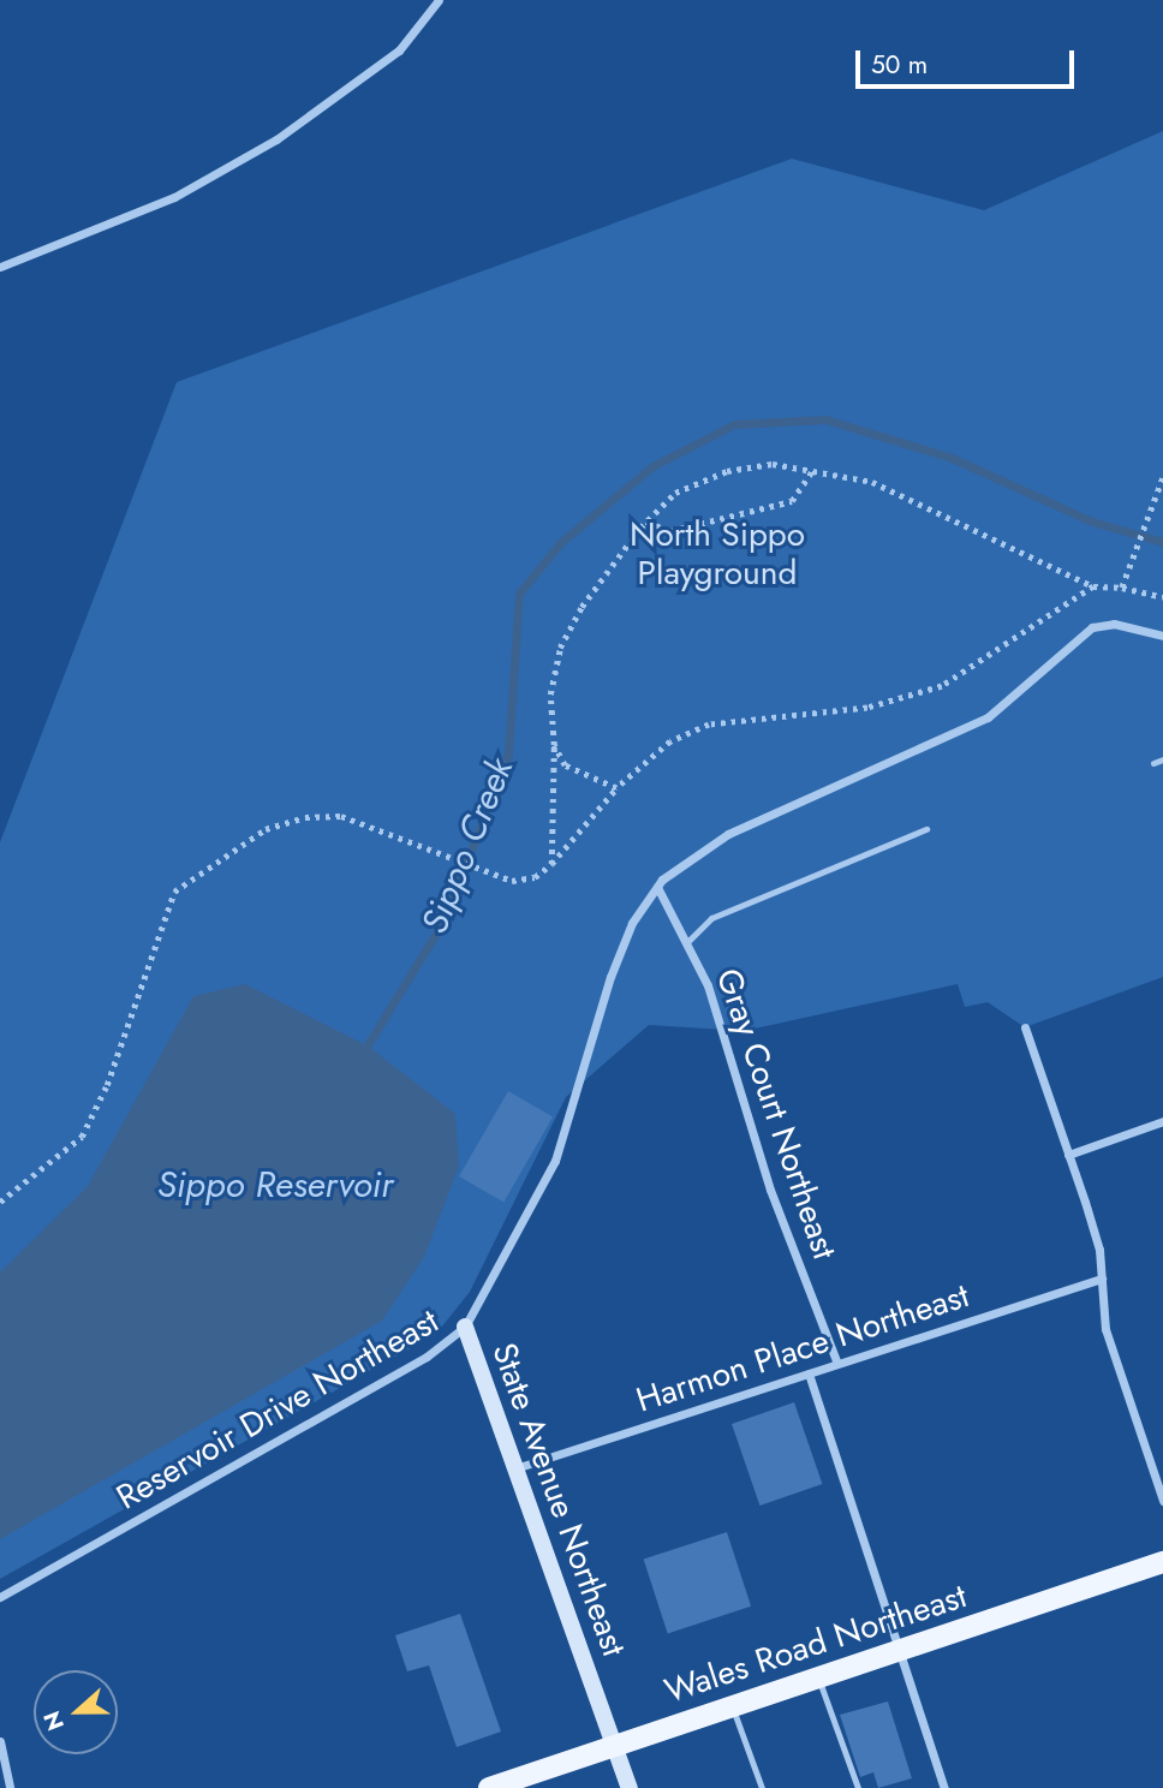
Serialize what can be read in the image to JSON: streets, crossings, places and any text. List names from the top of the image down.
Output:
{
  "streets": {
    "main road": ["Wales Road Northeast"],
    "street": [
      "Gray Court Northeast",
      "Harmon Place Northeast",
      "Reservoir Drive Northeast",
      "State Avenue Northeast"
    ]
  },
  "crossings": [
    ["Gray Court Northeast", "Harmon Place Northeast"],
    ["Gray Court Northeast", "Reservoir Drive Northeast"],
    ["Harmon Place Northeast", "State Avenue Northeast"],
    ["Reservoir Drive Northeast", "State Avenue Northeast"],
    ["State Avenue Northeast", "Wales Road Northeast"]
  ],
  "water": ["Sippo Creek", "Sippo Reservoir"],
  "parks": ["North Sippo Playground"],
  "scale_bar": "50 m",
  "north": "left"
}
